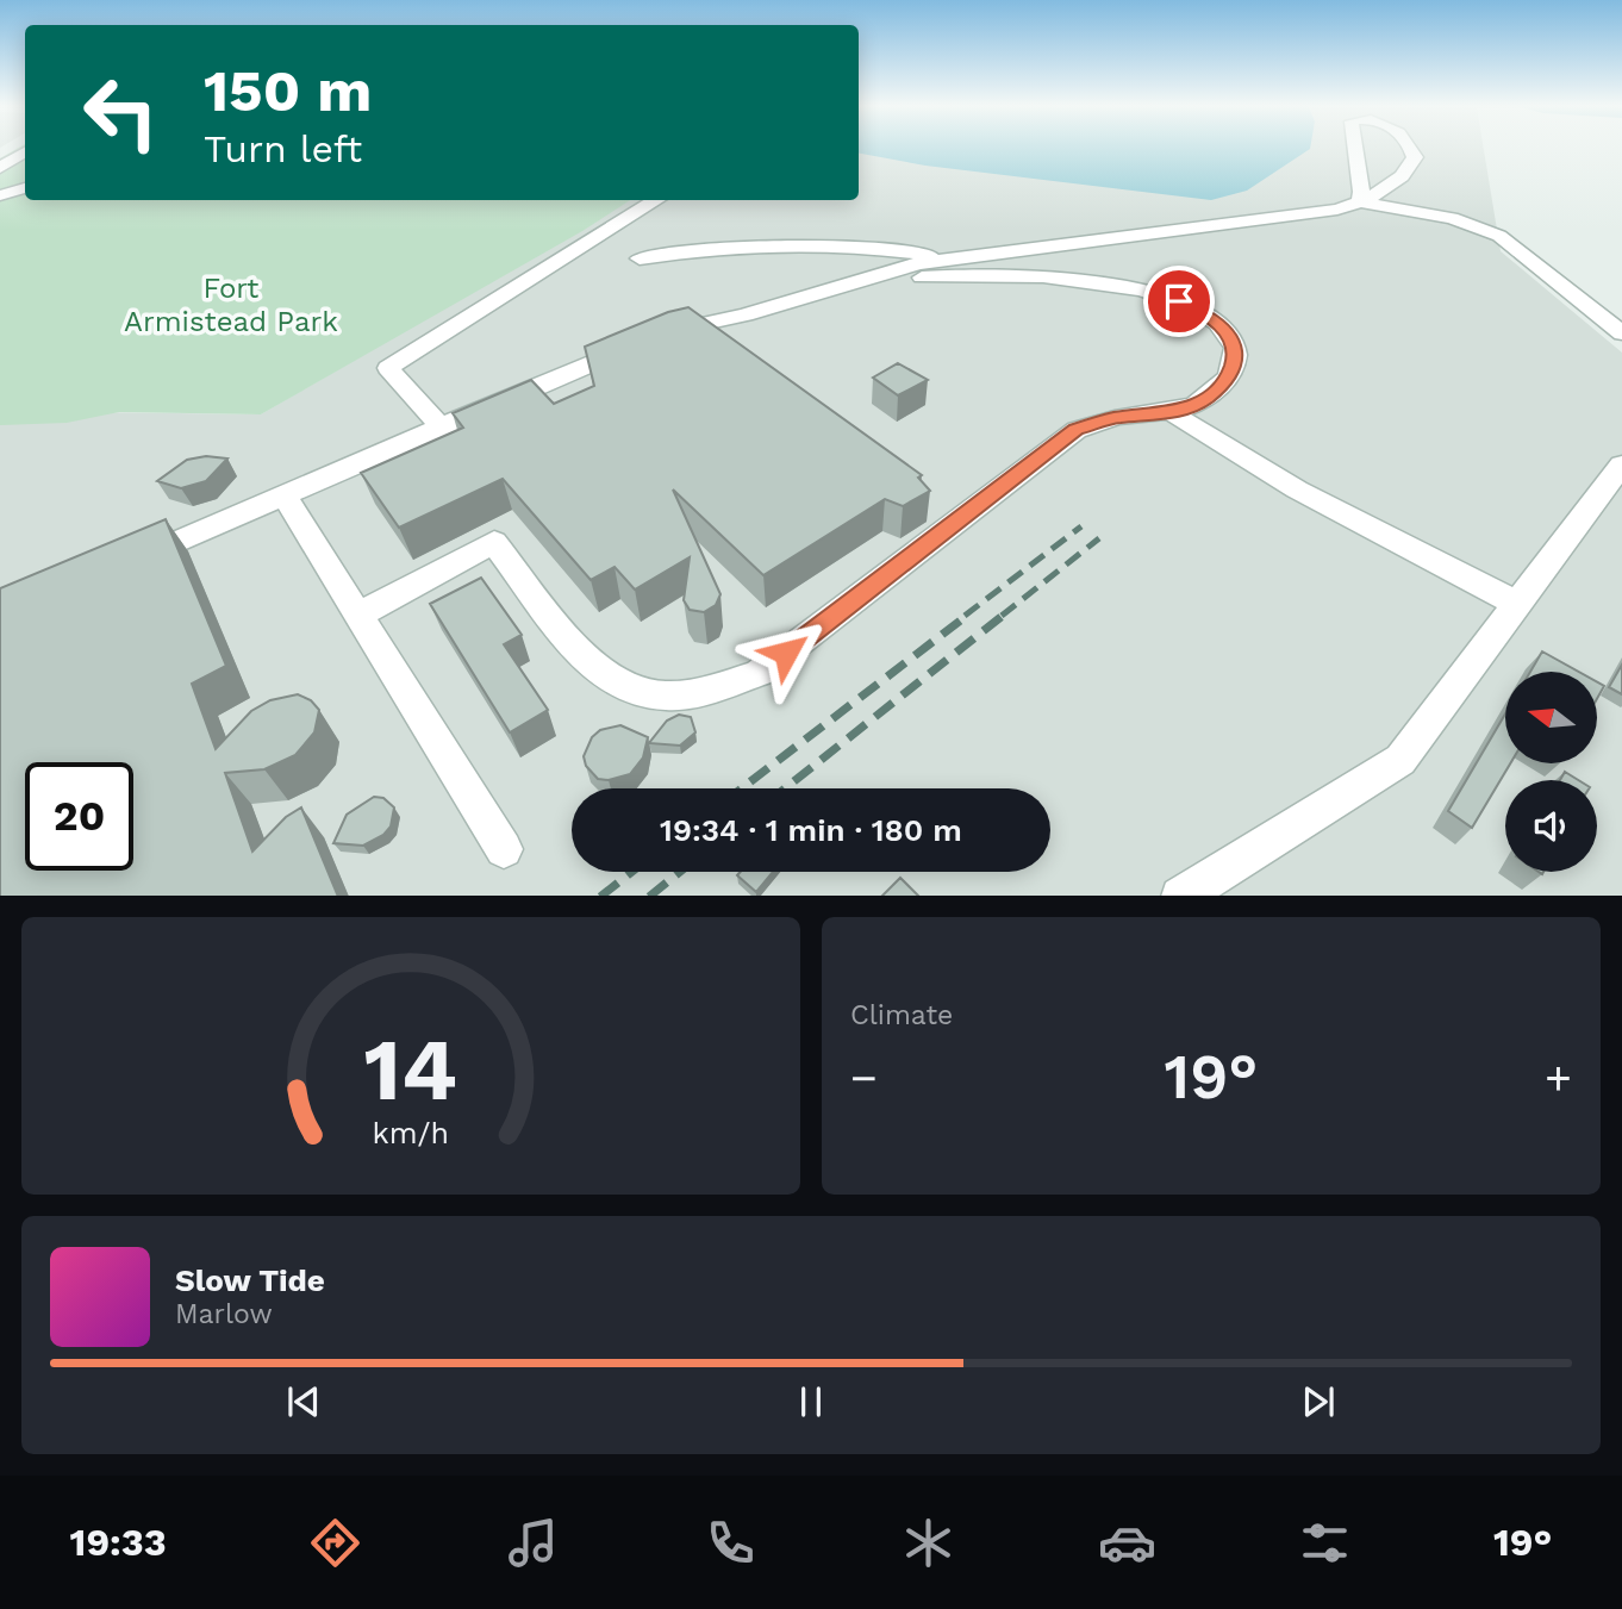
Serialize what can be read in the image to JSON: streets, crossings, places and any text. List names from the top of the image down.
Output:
{
  "parks": ["Fort Armistead Park"],
  "north": "left",
  "page": {
    "turn": ["150 m", "Turn left"],
    "limit": "20",
    "trip": "19:34 · 1 min · 180 m",
    "tile": "Climate",
    "heat": ["−", "19°", "+"],
    "song": ["Slow Tide", "Marlow"],
    "tabs": ["19:33", "19°"],
    "gauge": ["14", "km/h"]
  }
}
